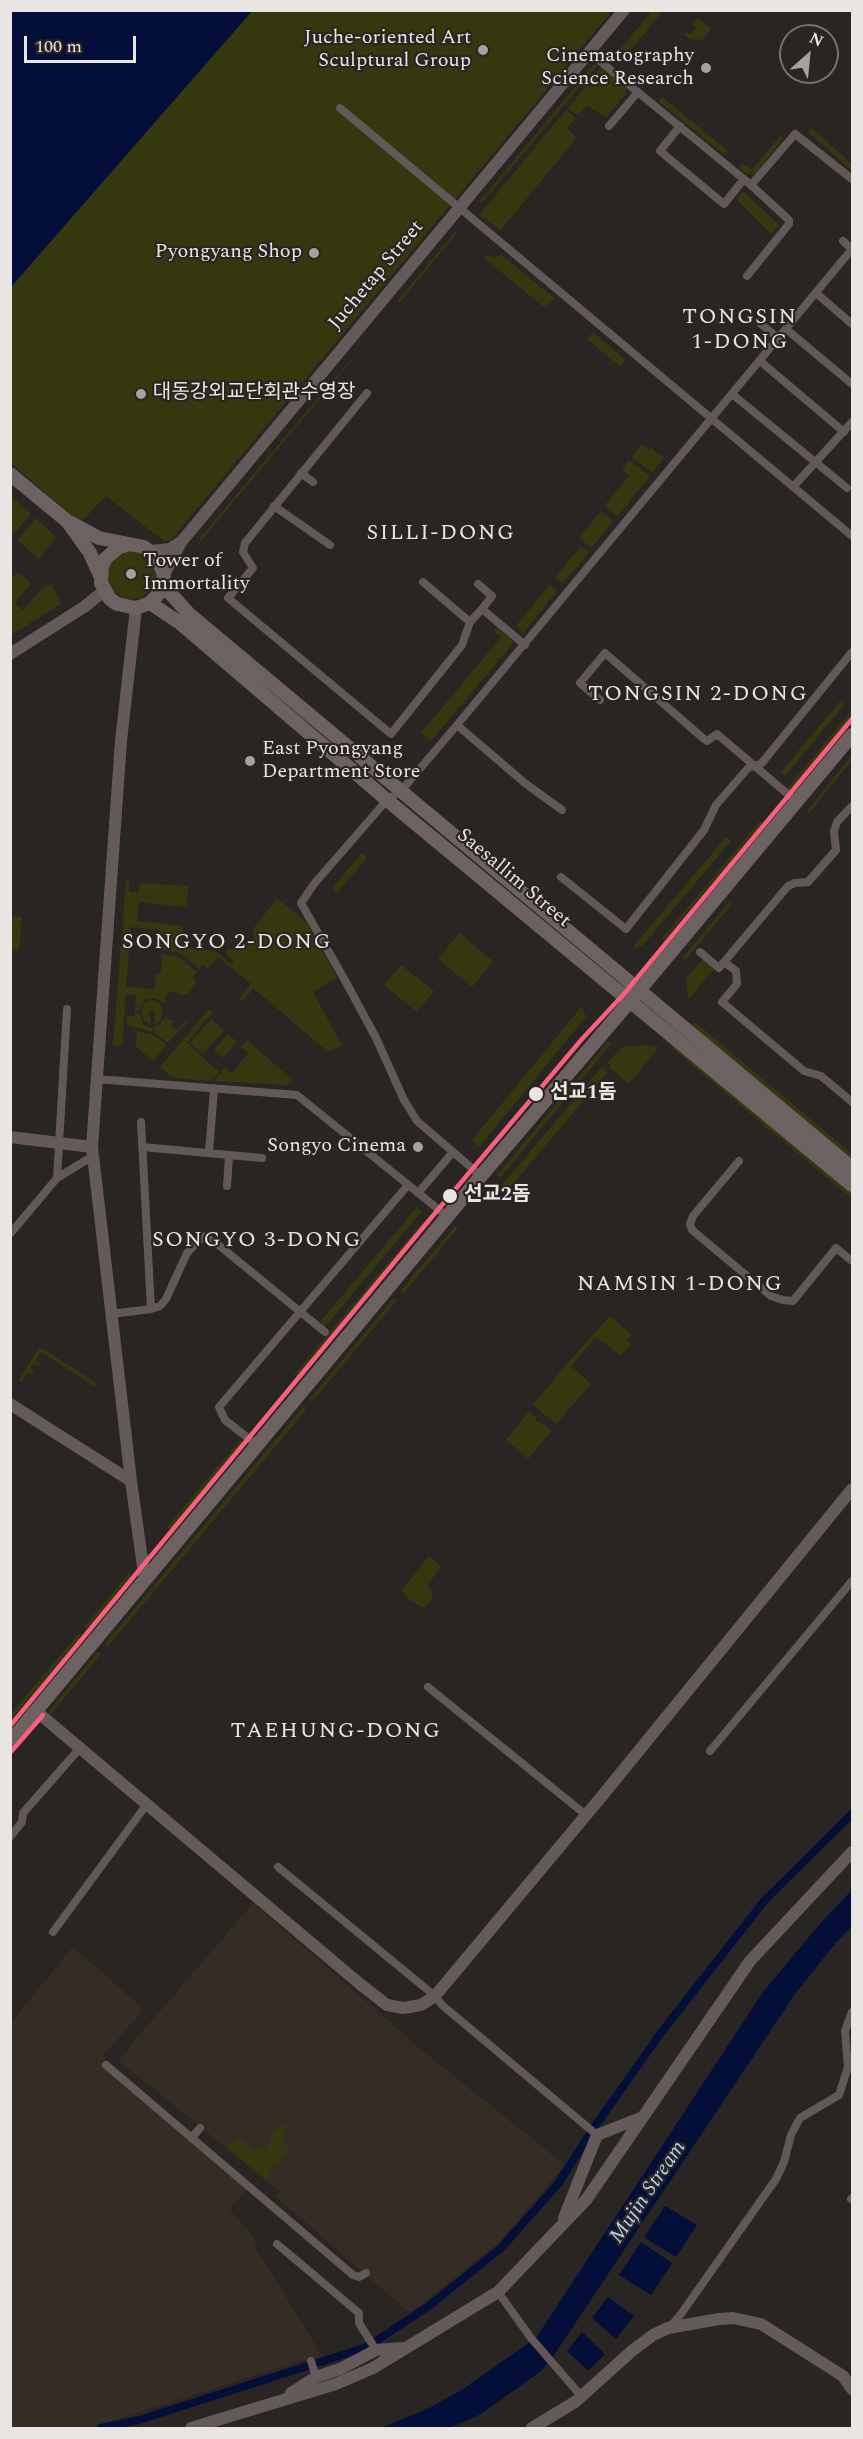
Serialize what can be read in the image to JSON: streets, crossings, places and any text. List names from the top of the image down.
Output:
{
  "streets": {
    "main road": ["Saesallim Street"],
    "street": ["Juchetap Street"]
  },
  "crossings": [
    ["Juchetap Street", "Saesallim Street"]
  ],
  "districts": [
    "TONGSIN 1-DONG",
    "SILLI-DONG",
    "TONGSIN 2-DONG",
    "SONGYO 2-DONG",
    "SONGYO 3-DONG",
    "NAMSIN 1-DONG",
    "TAEHUNG-DONG"
  ],
  "water": ["Mujin Stream"],
  "places": [
    "Juche-oriented Art Sculptural Group",
    "Cinematography Science Research",
    "Pyongyang Shop",
    "대동강외교단회관수영장",
    "Tower of Immortality",
    "East Pyongyang Department Store",
    "선교1돔",
    "Songyo Cinema",
    "선교2돔"
  ],
  "scale_bar": "100 m",
  "north": "top right"
}
